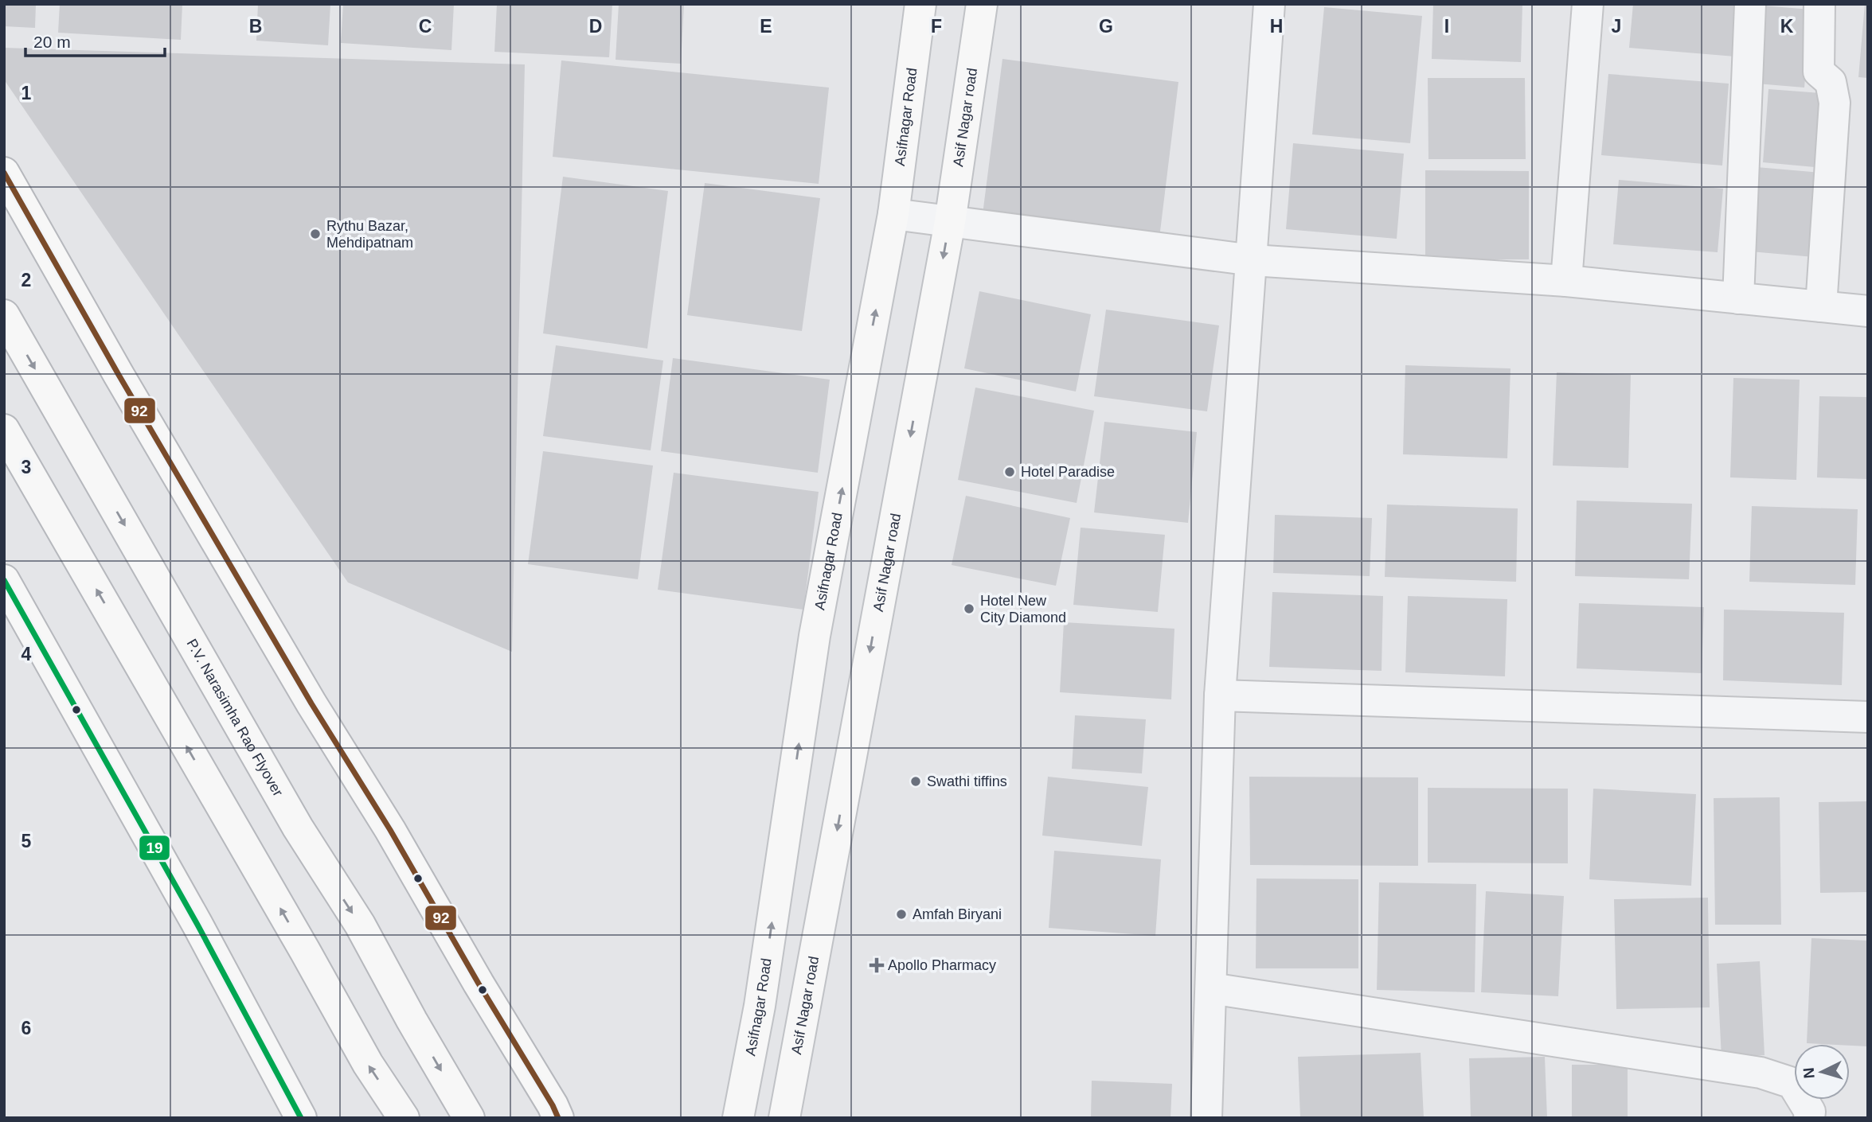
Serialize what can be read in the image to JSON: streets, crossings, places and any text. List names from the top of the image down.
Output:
{
  "streets": {
    "main road": ["Asifnagar Road", "Asif Nagar road", "P.V. Narasimha Rao Flyover"]
  },
  "one_way": ["Asifnagar Road", "Asif Nagar road"],
  "places": {
    "other": [
      "Rythu Bazar, Mehdipatnam",
      "Hotel Paradise",
      "Hotel New City Diamond",
      "Swathi tiffins",
      "Amfah Biryani"
    ],
    "health": ["Apollo Pharmacy"]
  },
  "lines": ["transit line 92", "transit line 19"],
  "scale_bar": "20 m",
  "north": "left",
  "grid": {
    "columns": [
      "B",
      "C",
      "D",
      "E",
      "F",
      "G",
      "H",
      "I",
      "J",
      "K"
    ],
    "rows": [
      "1",
      "2",
      "3",
      "4",
      "5",
      "6"
    ]
  }
}
